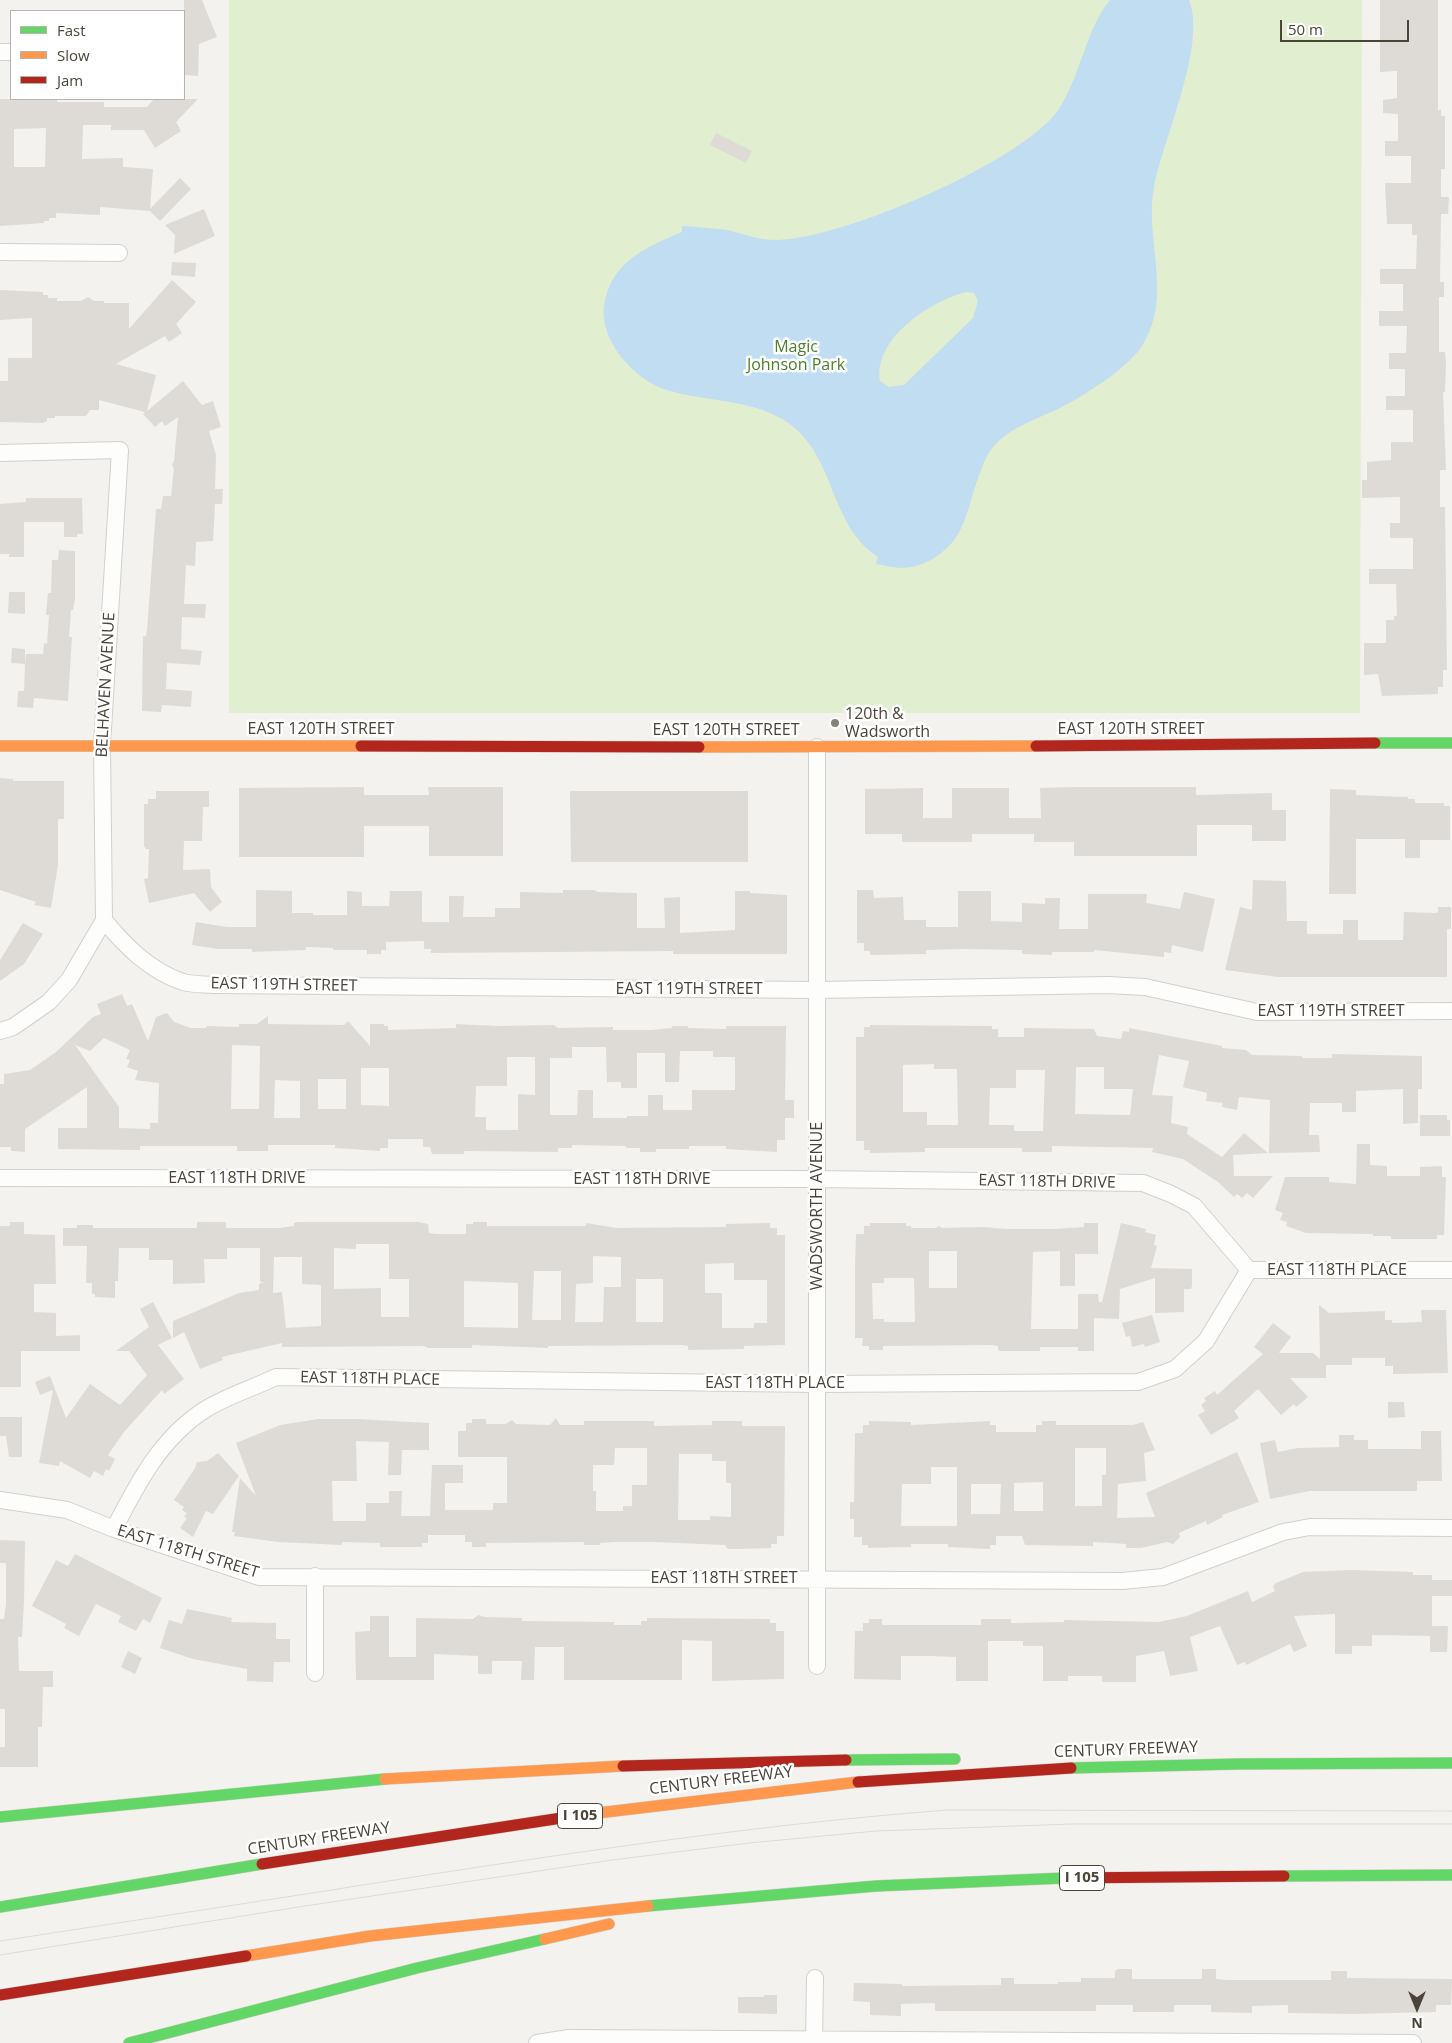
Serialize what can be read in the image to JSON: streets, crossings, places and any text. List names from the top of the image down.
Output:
{
  "streets": {
    "main road": ["EAST 120TH STREET", "CENTURY FREEWAY", "I 105"],
    "street": [
      "BELHAVEN AVENUE",
      "EAST 119TH STREET",
      "EAST 118TH DRIVE",
      "WADSWORTH AVENUE",
      "EAST 118TH PLACE",
      "EAST 118TH STREET"
    ]
  },
  "crossings": [
    ["BELHAVEN AVENUE", "EAST 120TH STREET"],
    ["BELHAVEN AVENUE", "EAST 119TH STREET"],
    ["EAST 120TH STREET", "WADSWORTH AVENUE"],
    ["EAST 119TH STREET", "WADSWORTH AVENUE"],
    ["EAST 118TH DRIVE", "WADSWORTH AVENUE"],
    ["EAST 118TH DRIVE", "EAST 118TH PLACE"],
    ["WADSWORTH AVENUE", "EAST 118TH PLACE"],
    ["WADSWORTH AVENUE", "EAST 118TH STREET"],
    ["EAST 118TH PLACE", "EAST 118TH STREET"]
  ],
  "parks": ["Magic Johnson Park"],
  "places": ["120th & Wadsworth"],
  "legend": ["Fast", "Slow", "Jam"],
  "scale_bar": "50 m",
  "north": "bottom"
}
